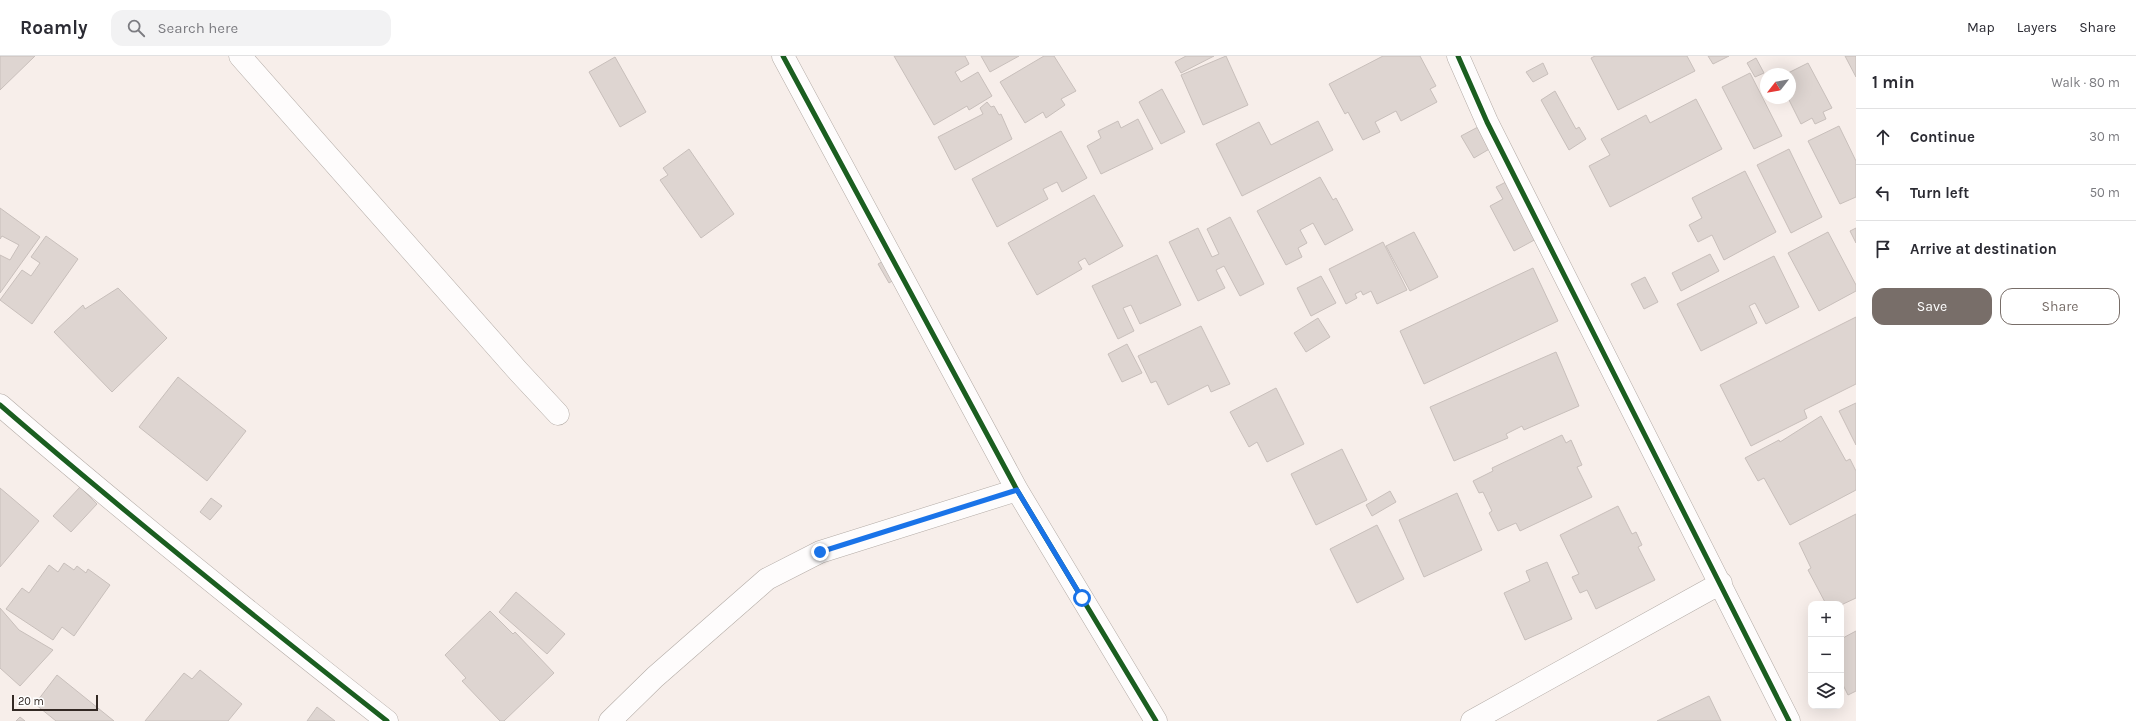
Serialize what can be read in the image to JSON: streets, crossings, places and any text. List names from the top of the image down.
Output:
{
  "scale_bar": "20 m",
  "north": "bottom left",
  "page": {
    "header": "Roamly",
    "search": "Search here",
    "nav": ["Map", "Layers", "Share"],
    "heading": ["1 min", "Walk · 80 m"],
    "list": [
      ["Continue", "30 m"],
      ["Turn left", "50 m"],
      "Arrive at destination"
    ],
    "buttons": ["Save", "Share"],
    "map_buttons": ["+", "−"],
    "scale": "20 m"
  }
}
